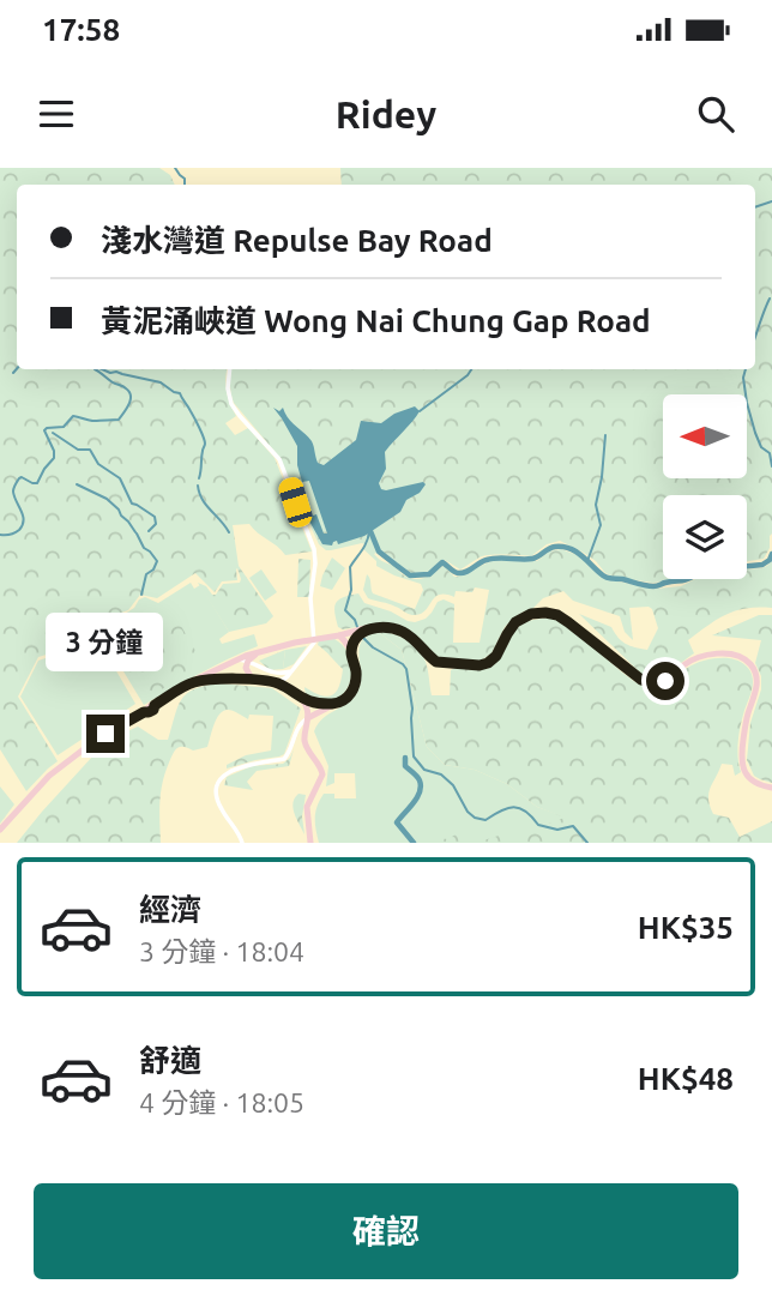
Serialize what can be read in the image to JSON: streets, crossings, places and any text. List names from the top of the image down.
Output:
{
  "north": "left",
  "page": {
    "status": "17:58",
    "header": "Ridey",
    "banner": ["淺水灣道 Repulse Bay Road", "黃泥涌峽道 Wong Nai Chung Gap Road"],
    "bubble": "3 分鐘",
    "list": [
      {
        "name": "經濟",
        "note": "3 分鐘 · 18:04",
        "value": "HK$35"
      },
      {
        "name": "舒適",
        "note": "4 分鐘 · 18:05",
        "value": "HK$48"
      }
    ],
    "buttons": "確認"
  }
}
